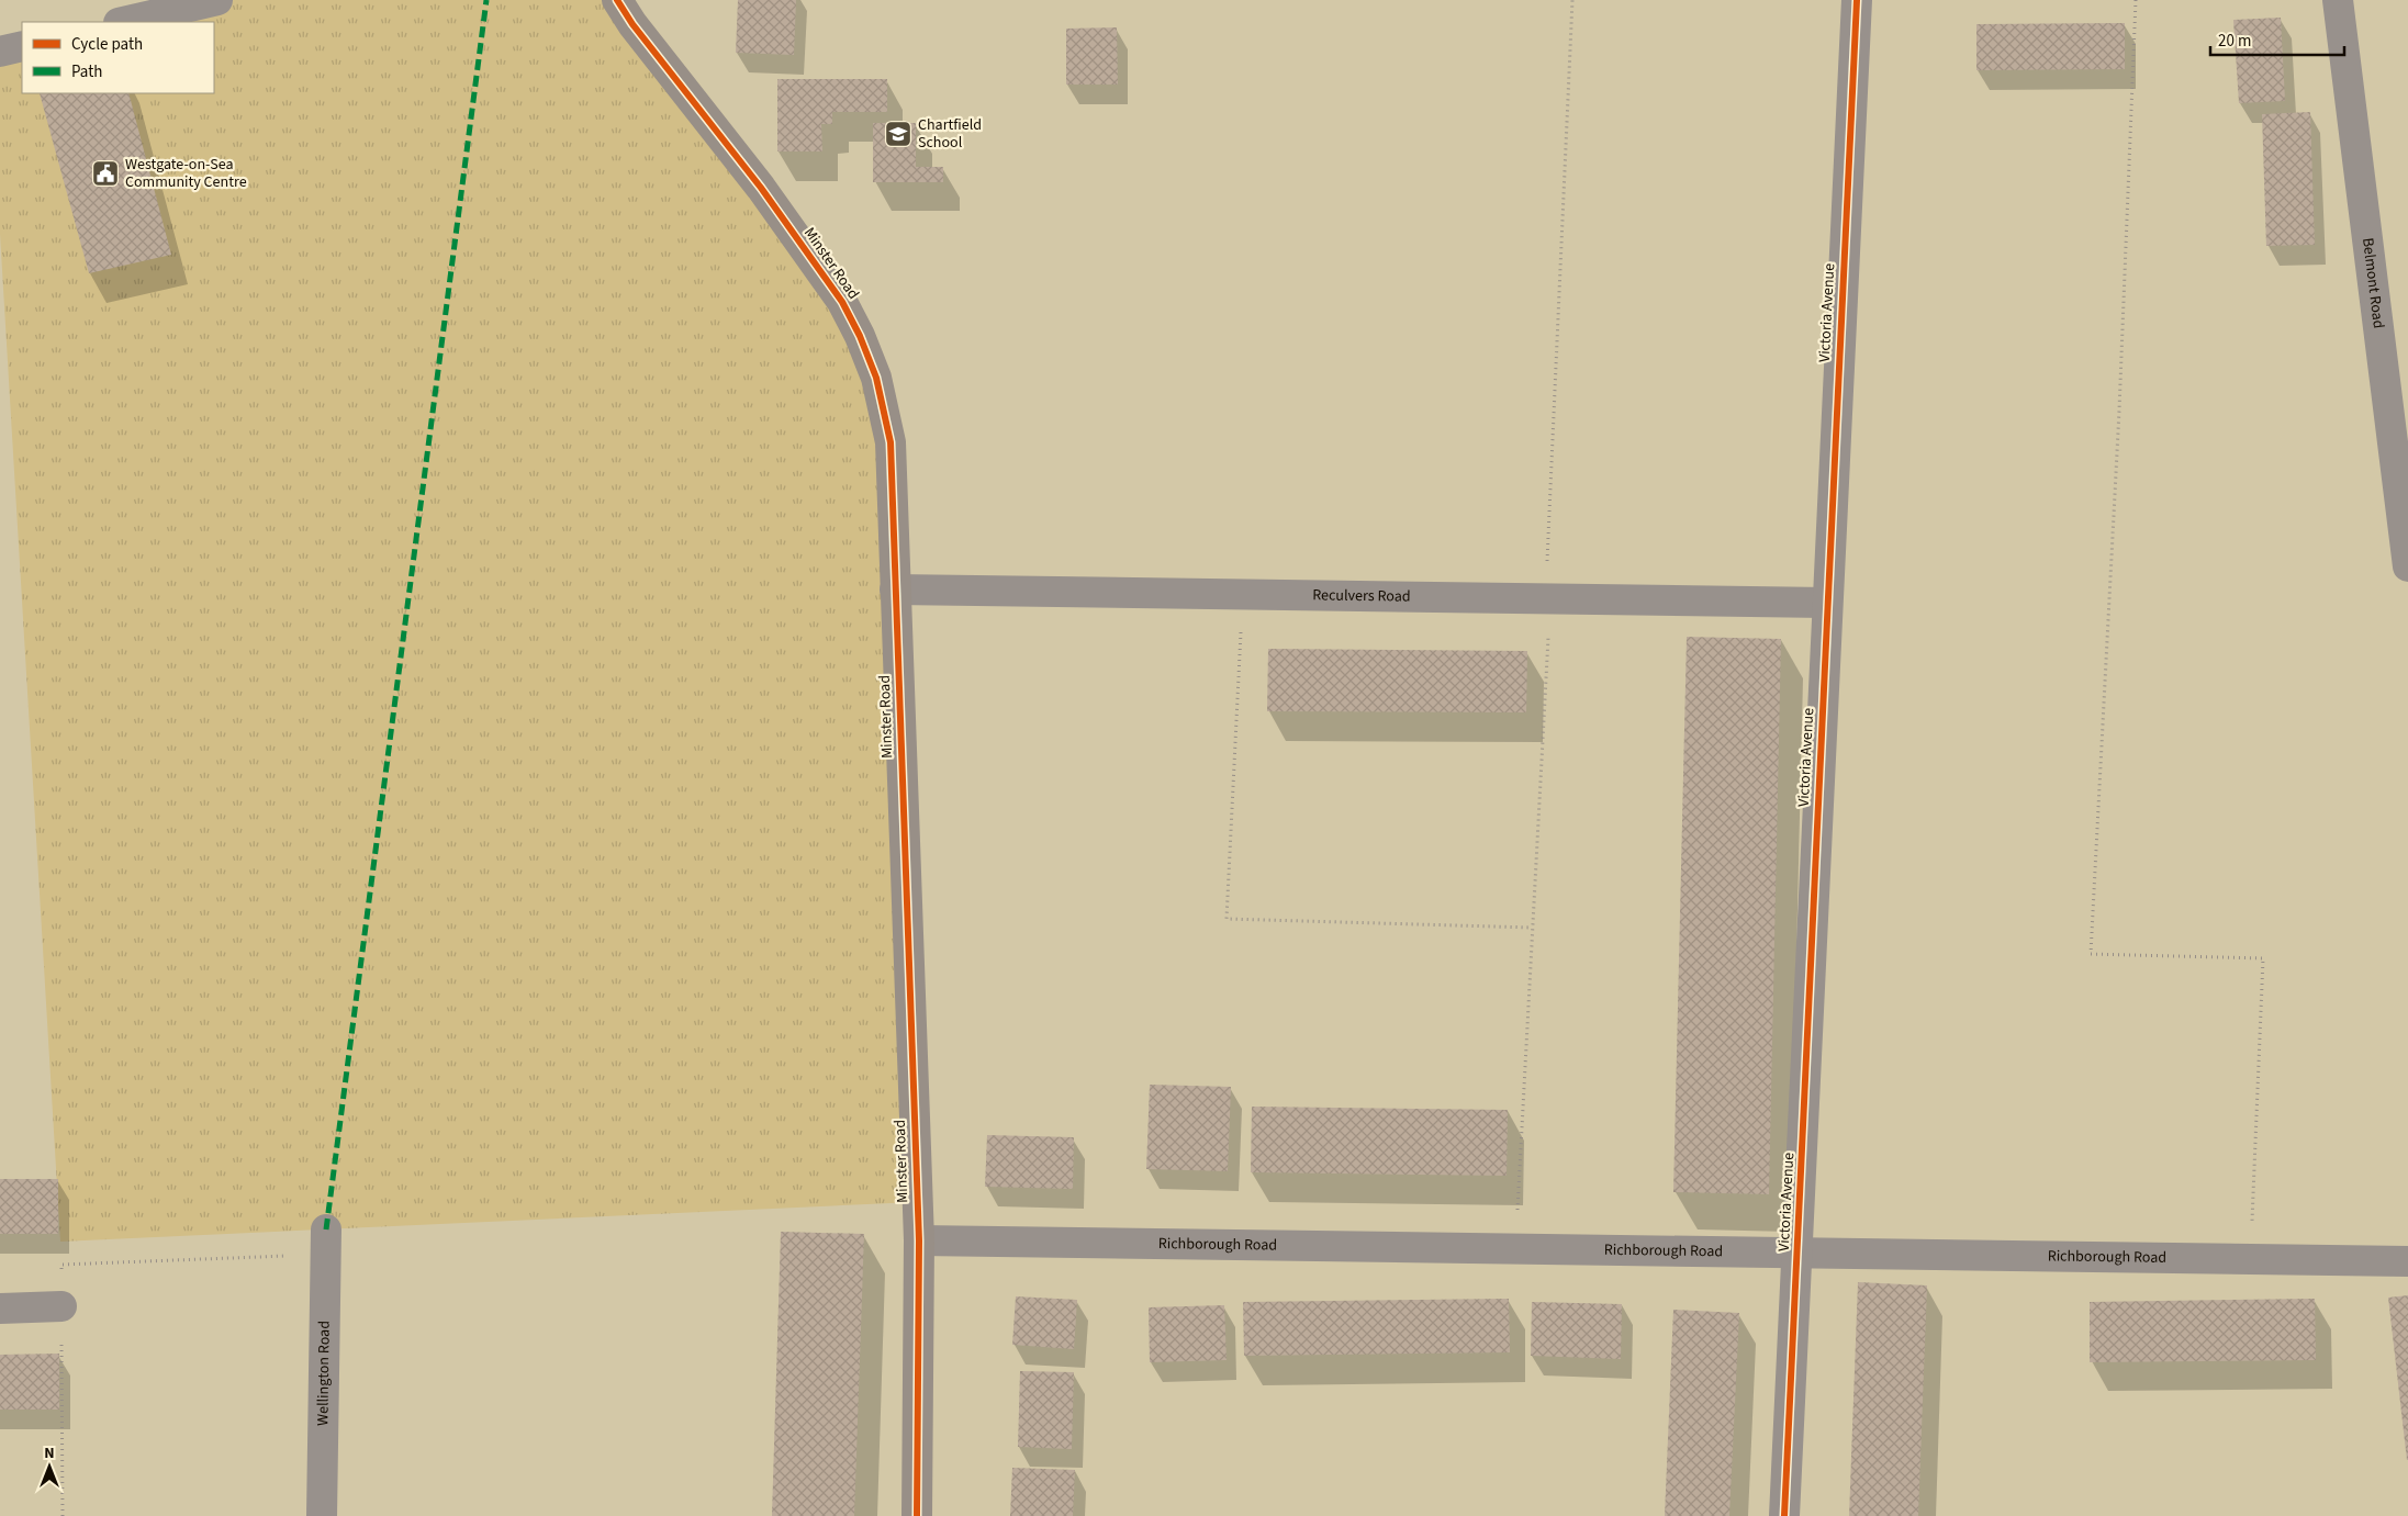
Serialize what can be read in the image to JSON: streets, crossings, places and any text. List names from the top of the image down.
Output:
{
  "streets": {
    "street": [
      "Minster Road",
      "Belmont Road",
      "Victoria Avenue",
      "Reculvers Road",
      "Richborough Road",
      "Wellington Road"
    ]
  },
  "crossings": [
    ["Minster Road", "Reculvers Road"],
    ["Minster Road", "Richborough Road"],
    ["Victoria Avenue", "Reculvers Road"],
    ["Victoria Avenue", "Richborough Road"]
  ],
  "places": {
    "school or university": ["Chartfield School"],
    "public building": ["Westgate-on-Sea Community Centre"]
  },
  "legend": ["Cycle path", "Path"],
  "scale_bar": "20 m",
  "north": "top"
}
